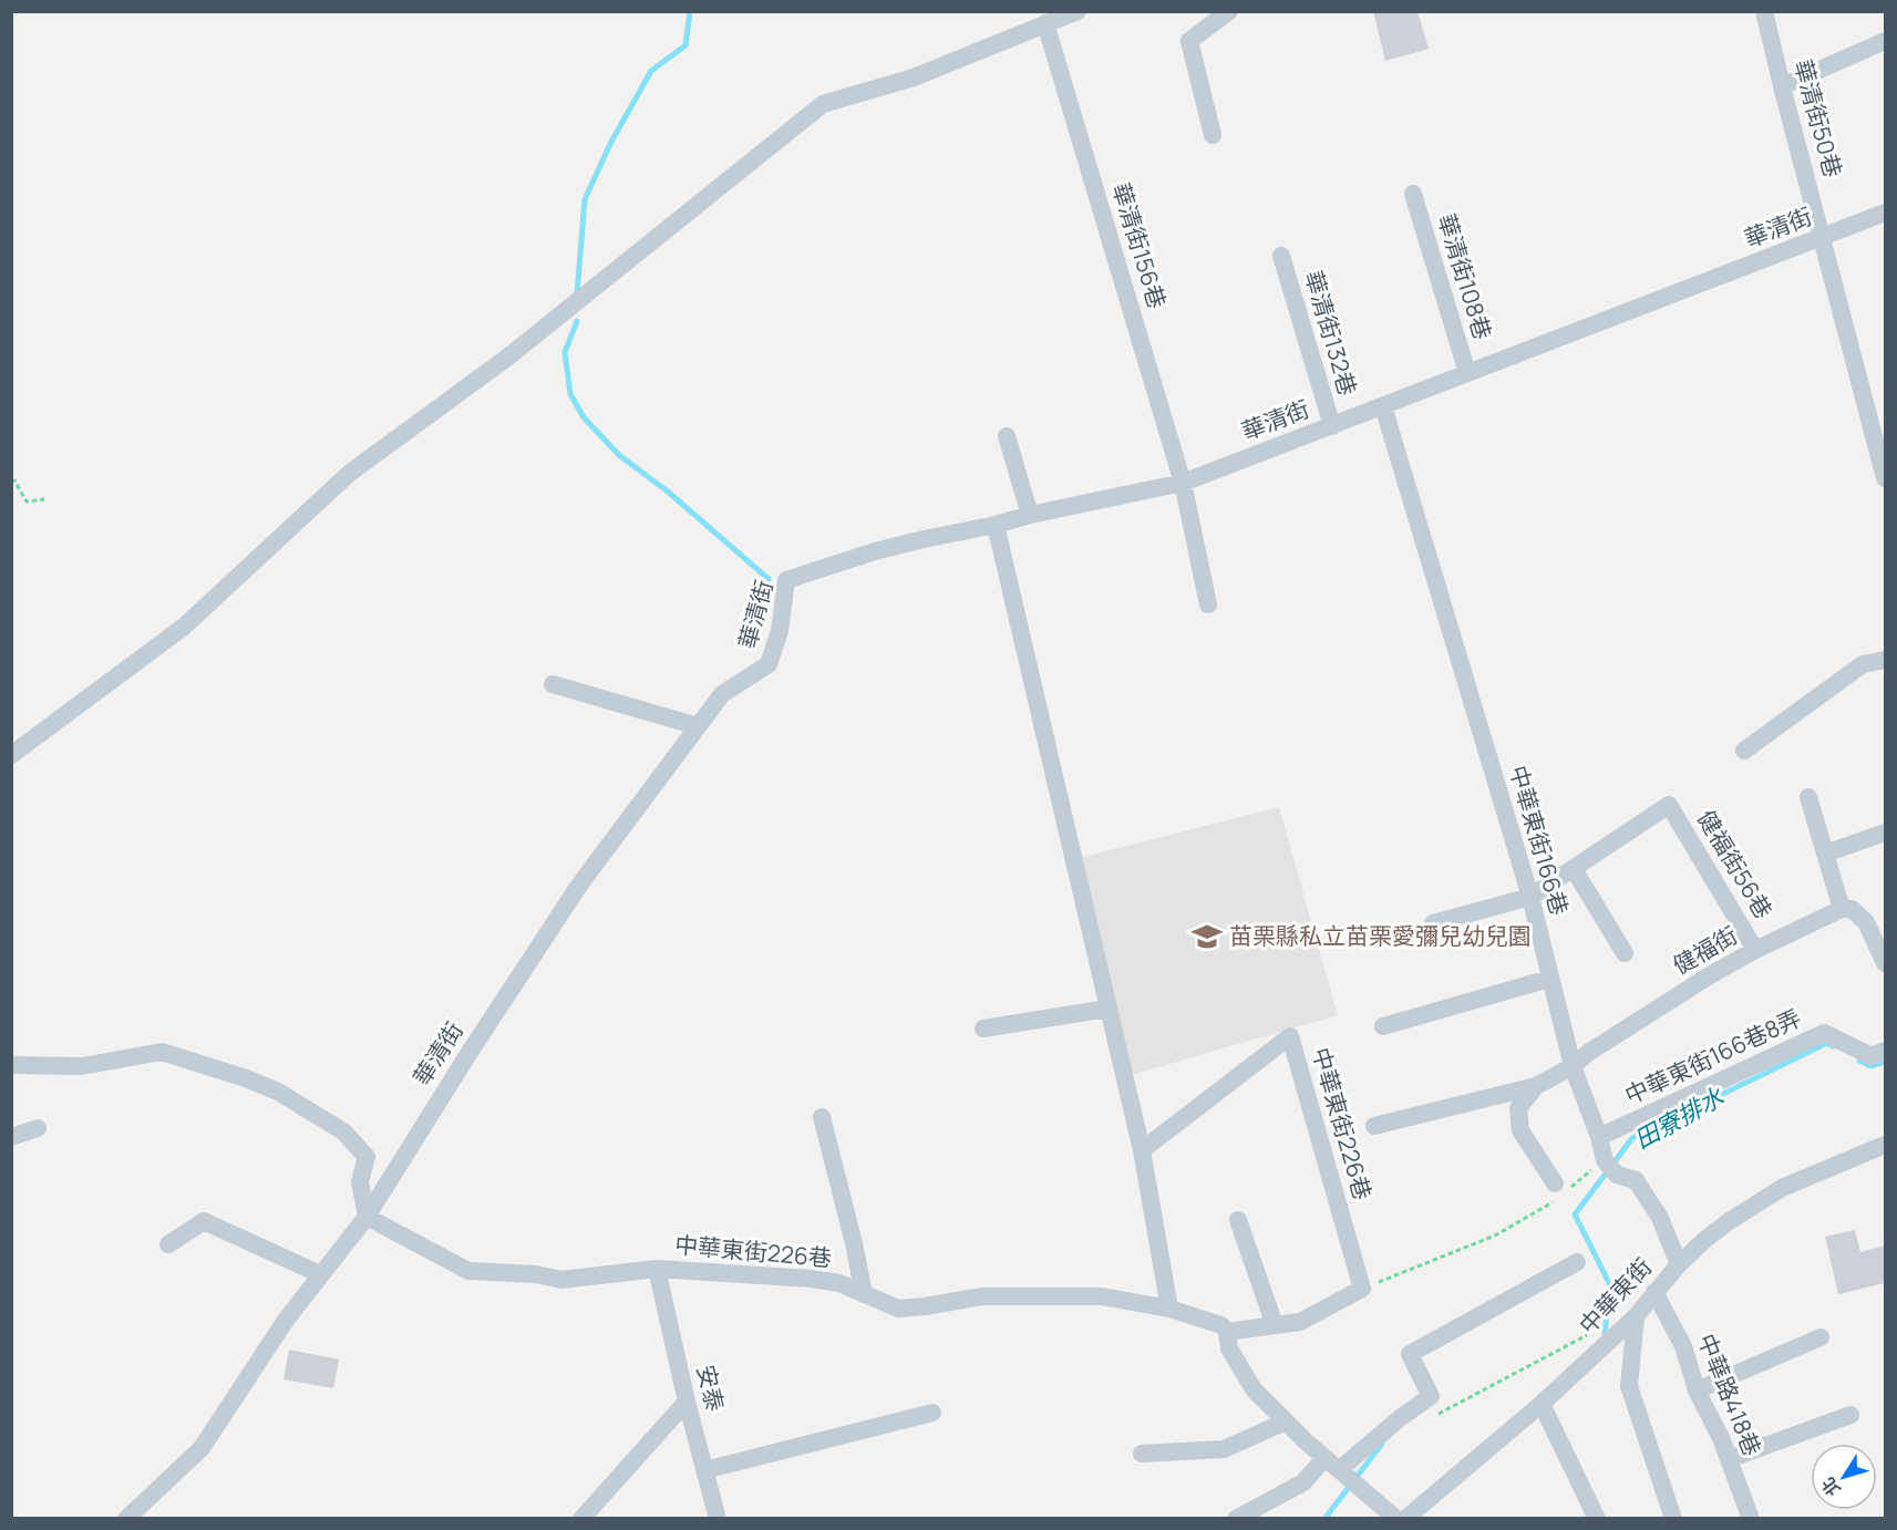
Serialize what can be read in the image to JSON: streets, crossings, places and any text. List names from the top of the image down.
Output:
{
  "streets": {
    "street": [
      "華清街50巷",
      "華清街",
      "華清街156巷",
      "華清街108巷",
      "華清街132巷",
      "中華東街166巷",
      "健福街56巷",
      "健福街",
      "中華東街166巷8弄",
      "中華東街226巷",
      "中華東街",
      "安泰",
      "中華路418巷"
    ]
  },
  "crossings": [
    ["華清街50巷", "華清街"],
    ["華清街", "華清街156巷"],
    ["華清街", "華清街108巷"],
    ["華清街", "華清街132巷"],
    ["華清街", "中華東街166巷"],
    ["華清街", "中華東街226巷"],
    ["中華東街166巷", "健福街"],
    ["中華東街166巷", "中華東街166巷8弄"],
    ["中華東街166巷", "中華東街"],
    ["健福街56巷", "健福街"],
    ["中華東街226巷", "安泰"],
    ["中華東街", "中華路418巷"]
  ],
  "water": ["田寮排水"],
  "places": {
    "school or university": ["苗栗縣私立苗栗愛彌兒幼兒園"]
  },
  "north": "bottom left"
}
